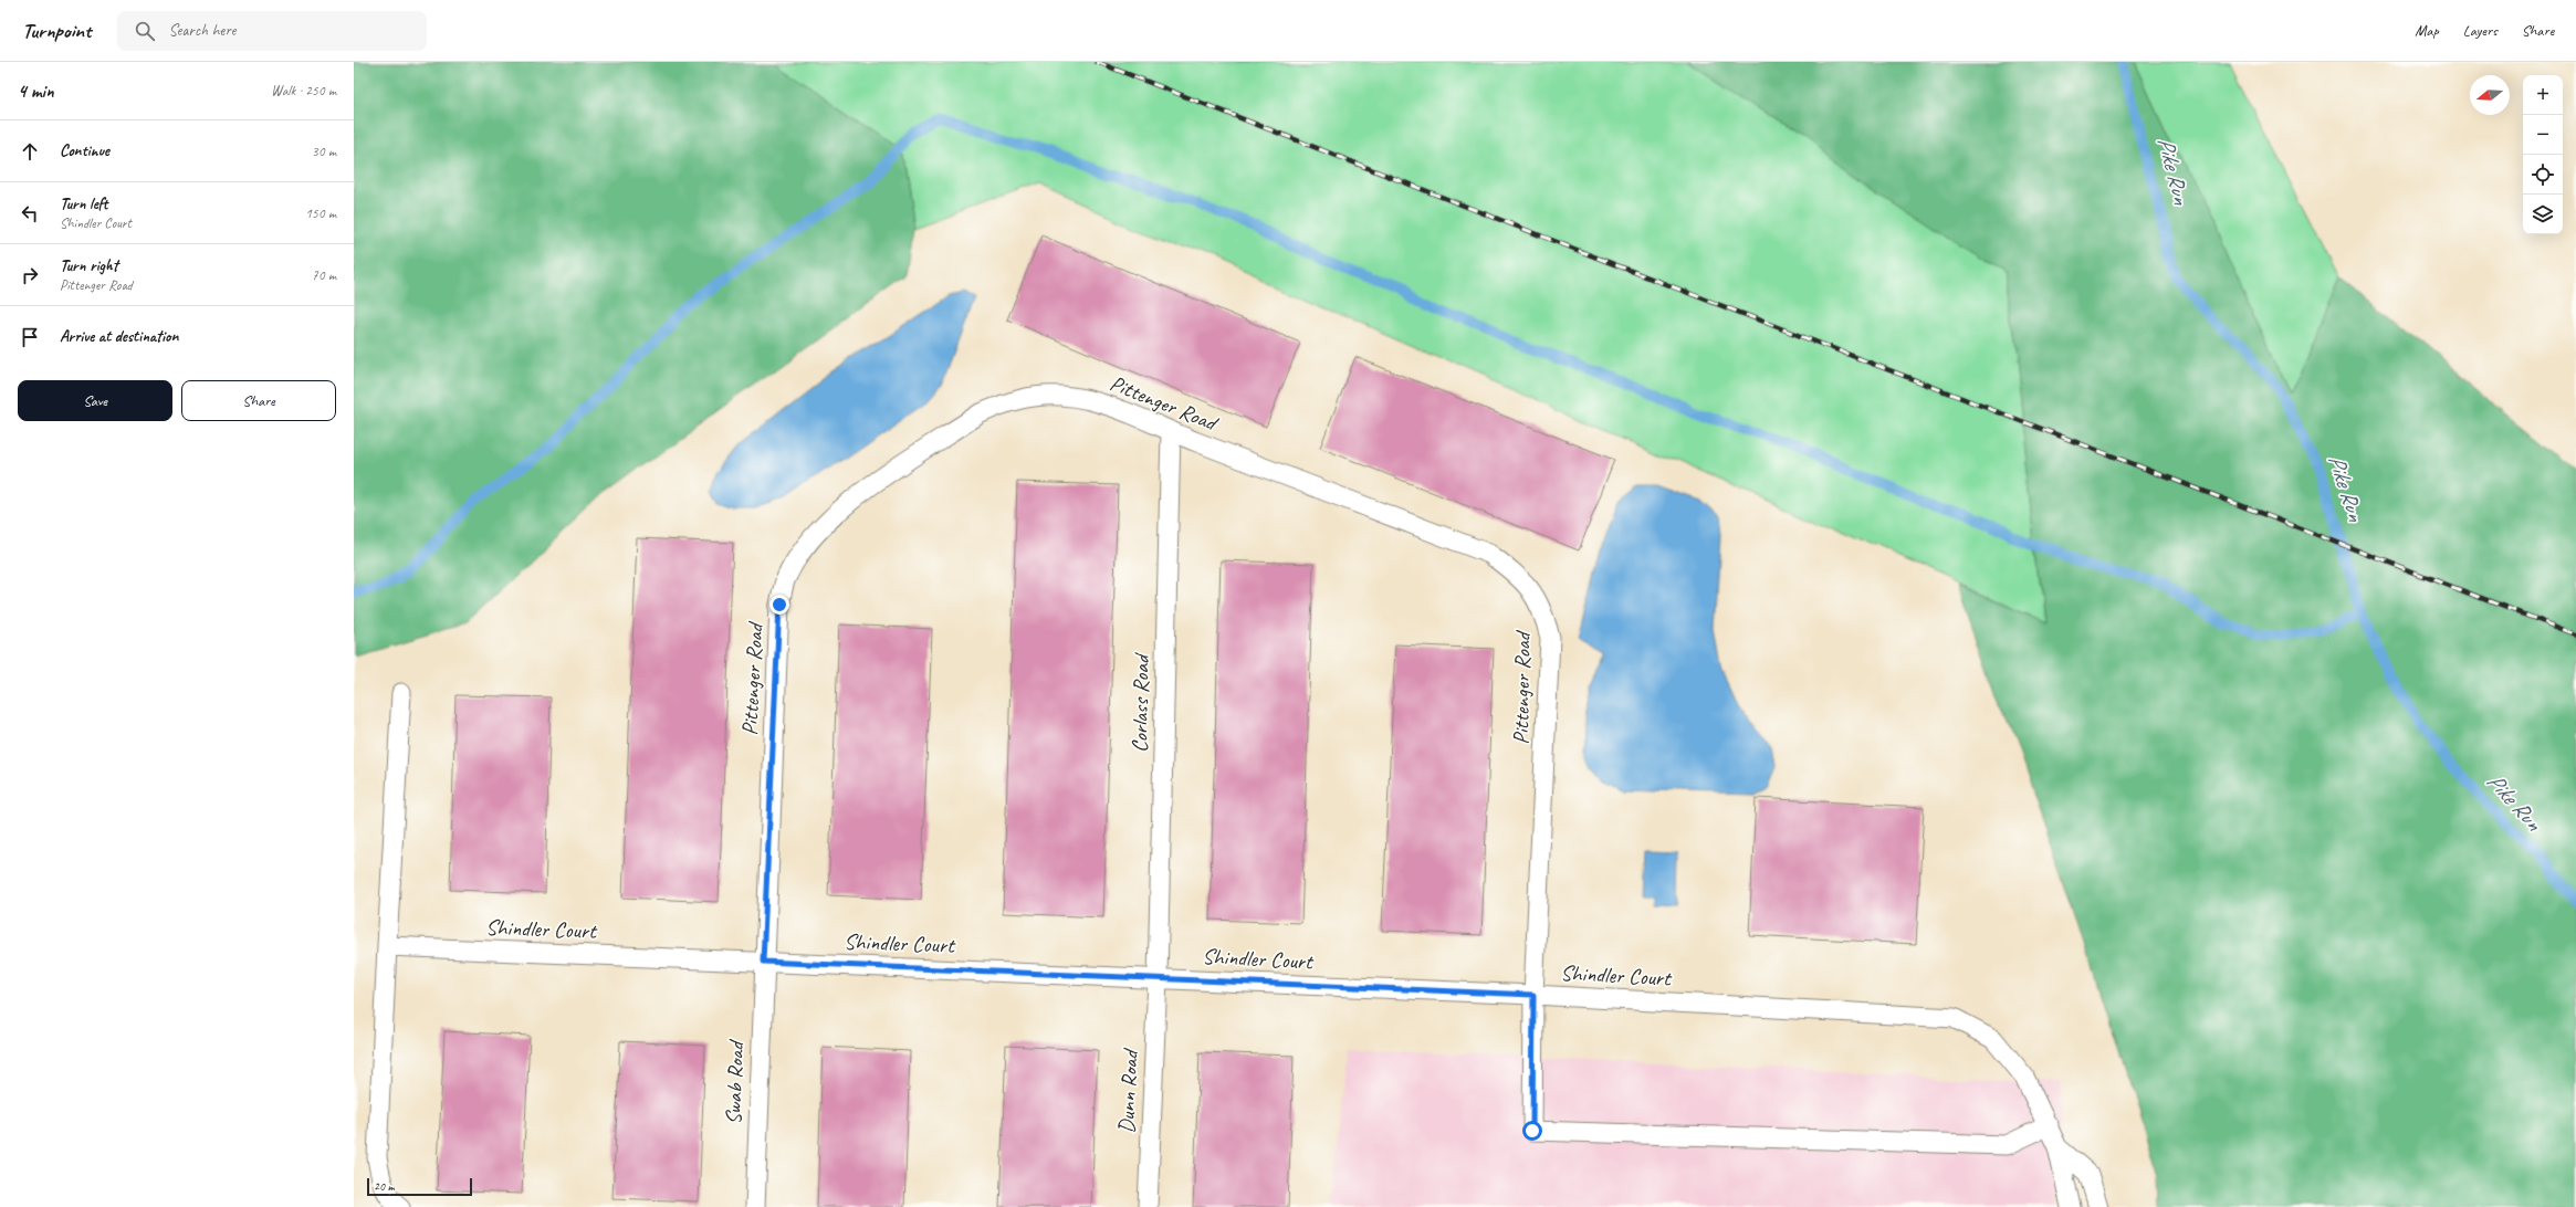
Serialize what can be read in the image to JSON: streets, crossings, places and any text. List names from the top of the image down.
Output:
{
  "streets": {
    "lane": [
      "Pittenger Road",
      "Corlass Road",
      "Shindler Court",
      "Swab Road",
      "Dunn Road"
    ]
  },
  "crossings": [
    ["Pittenger Road", "Corlass Road"],
    ["Pittenger Road", "Shindler Court"],
    ["Pittenger Road", "Swab Road"],
    ["Corlass Road", "Shindler Court"],
    ["Corlass Road", "Dunn Road"],
    ["Shindler Court", "Swab Road"],
    ["Shindler Court", "Dunn Road"]
  ],
  "water": ["Pike Run"],
  "scale_bar": "20 m",
  "north": "left",
  "page": {
    "header": "Turnpoint",
    "search": "Search here",
    "nav": ["Map", "Layers", "Share"],
    "heading": ["4 min", "Walk · 250 m"],
    "map_buttons": ["+", "−"],
    "list": [
      ["Continue", "30 m"],
      ["Turn left", "Shindler Court", "150 m"],
      ["Turn right", "Pittenger Road", "70 m"],
      "Arrive at destination"
    ],
    "buttons": ["Save", "Share"],
    "scale": "20 m"
  }
}
